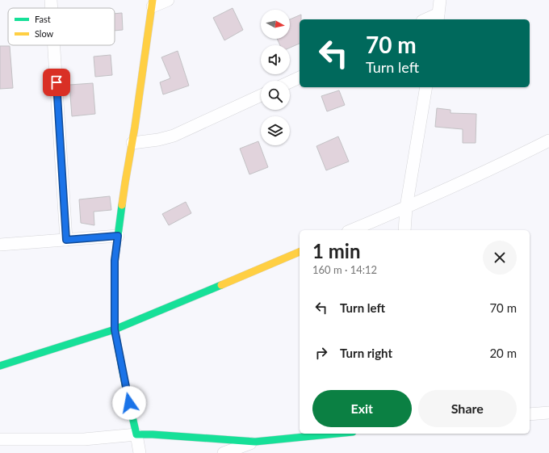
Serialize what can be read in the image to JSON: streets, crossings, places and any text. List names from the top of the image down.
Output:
{
  "legend": ["Fast", "Slow"],
  "north": "right",
  "page": {
    "turn": ["70 m", "Turn left"],
    "heading": ["1 min", "160 m · 14:12"],
    "list": [
      {
        "name": "Turn left",
        "value": "70 m"
      },
      {
        "name": "Turn right",
        "value": "20 m"
      }
    ],
    "buttons": ["Exit", "Share"]
  }
}
